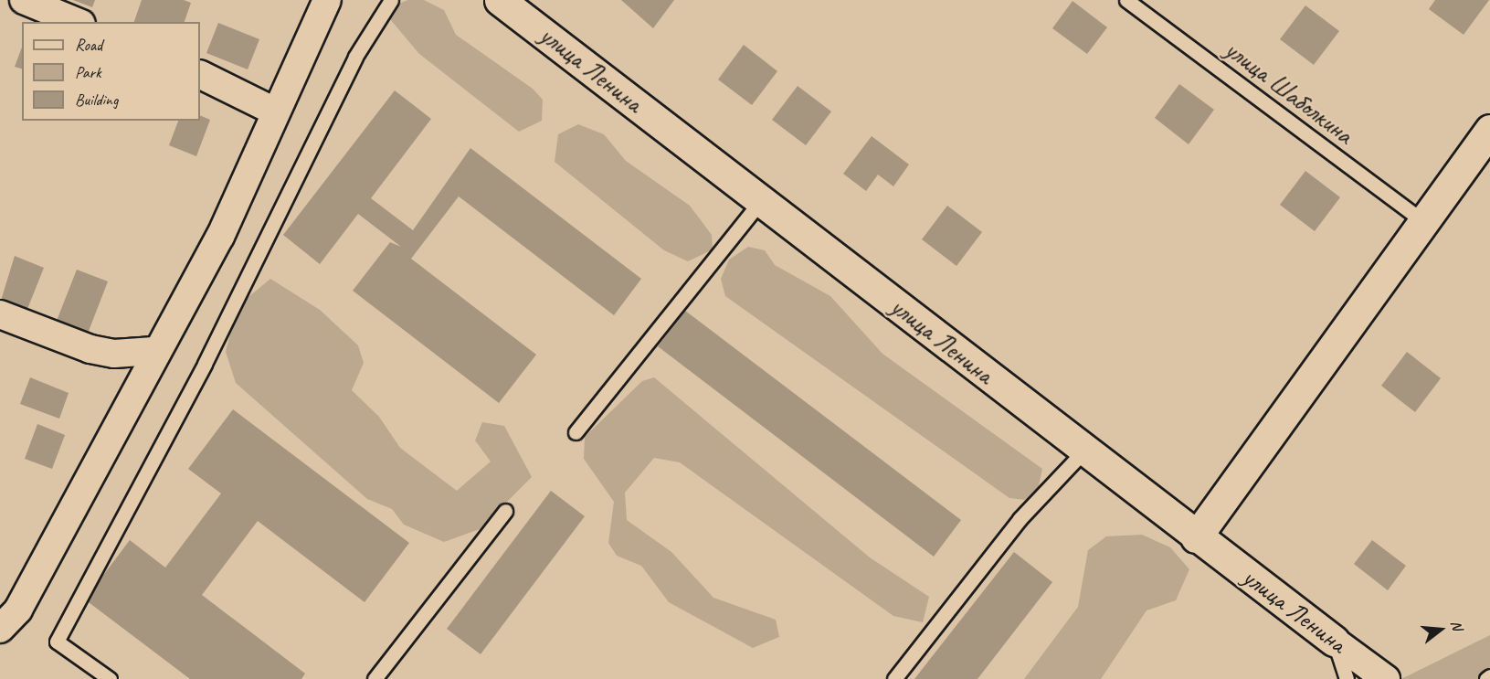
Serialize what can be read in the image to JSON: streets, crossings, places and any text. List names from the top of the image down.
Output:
{
  "streets": {
    "main road": ["улица Ленина"],
    "lane": ["улица Шаболкина"]
  },
  "legend": ["Road", "Park", "Building"],
  "north": "right"
}
